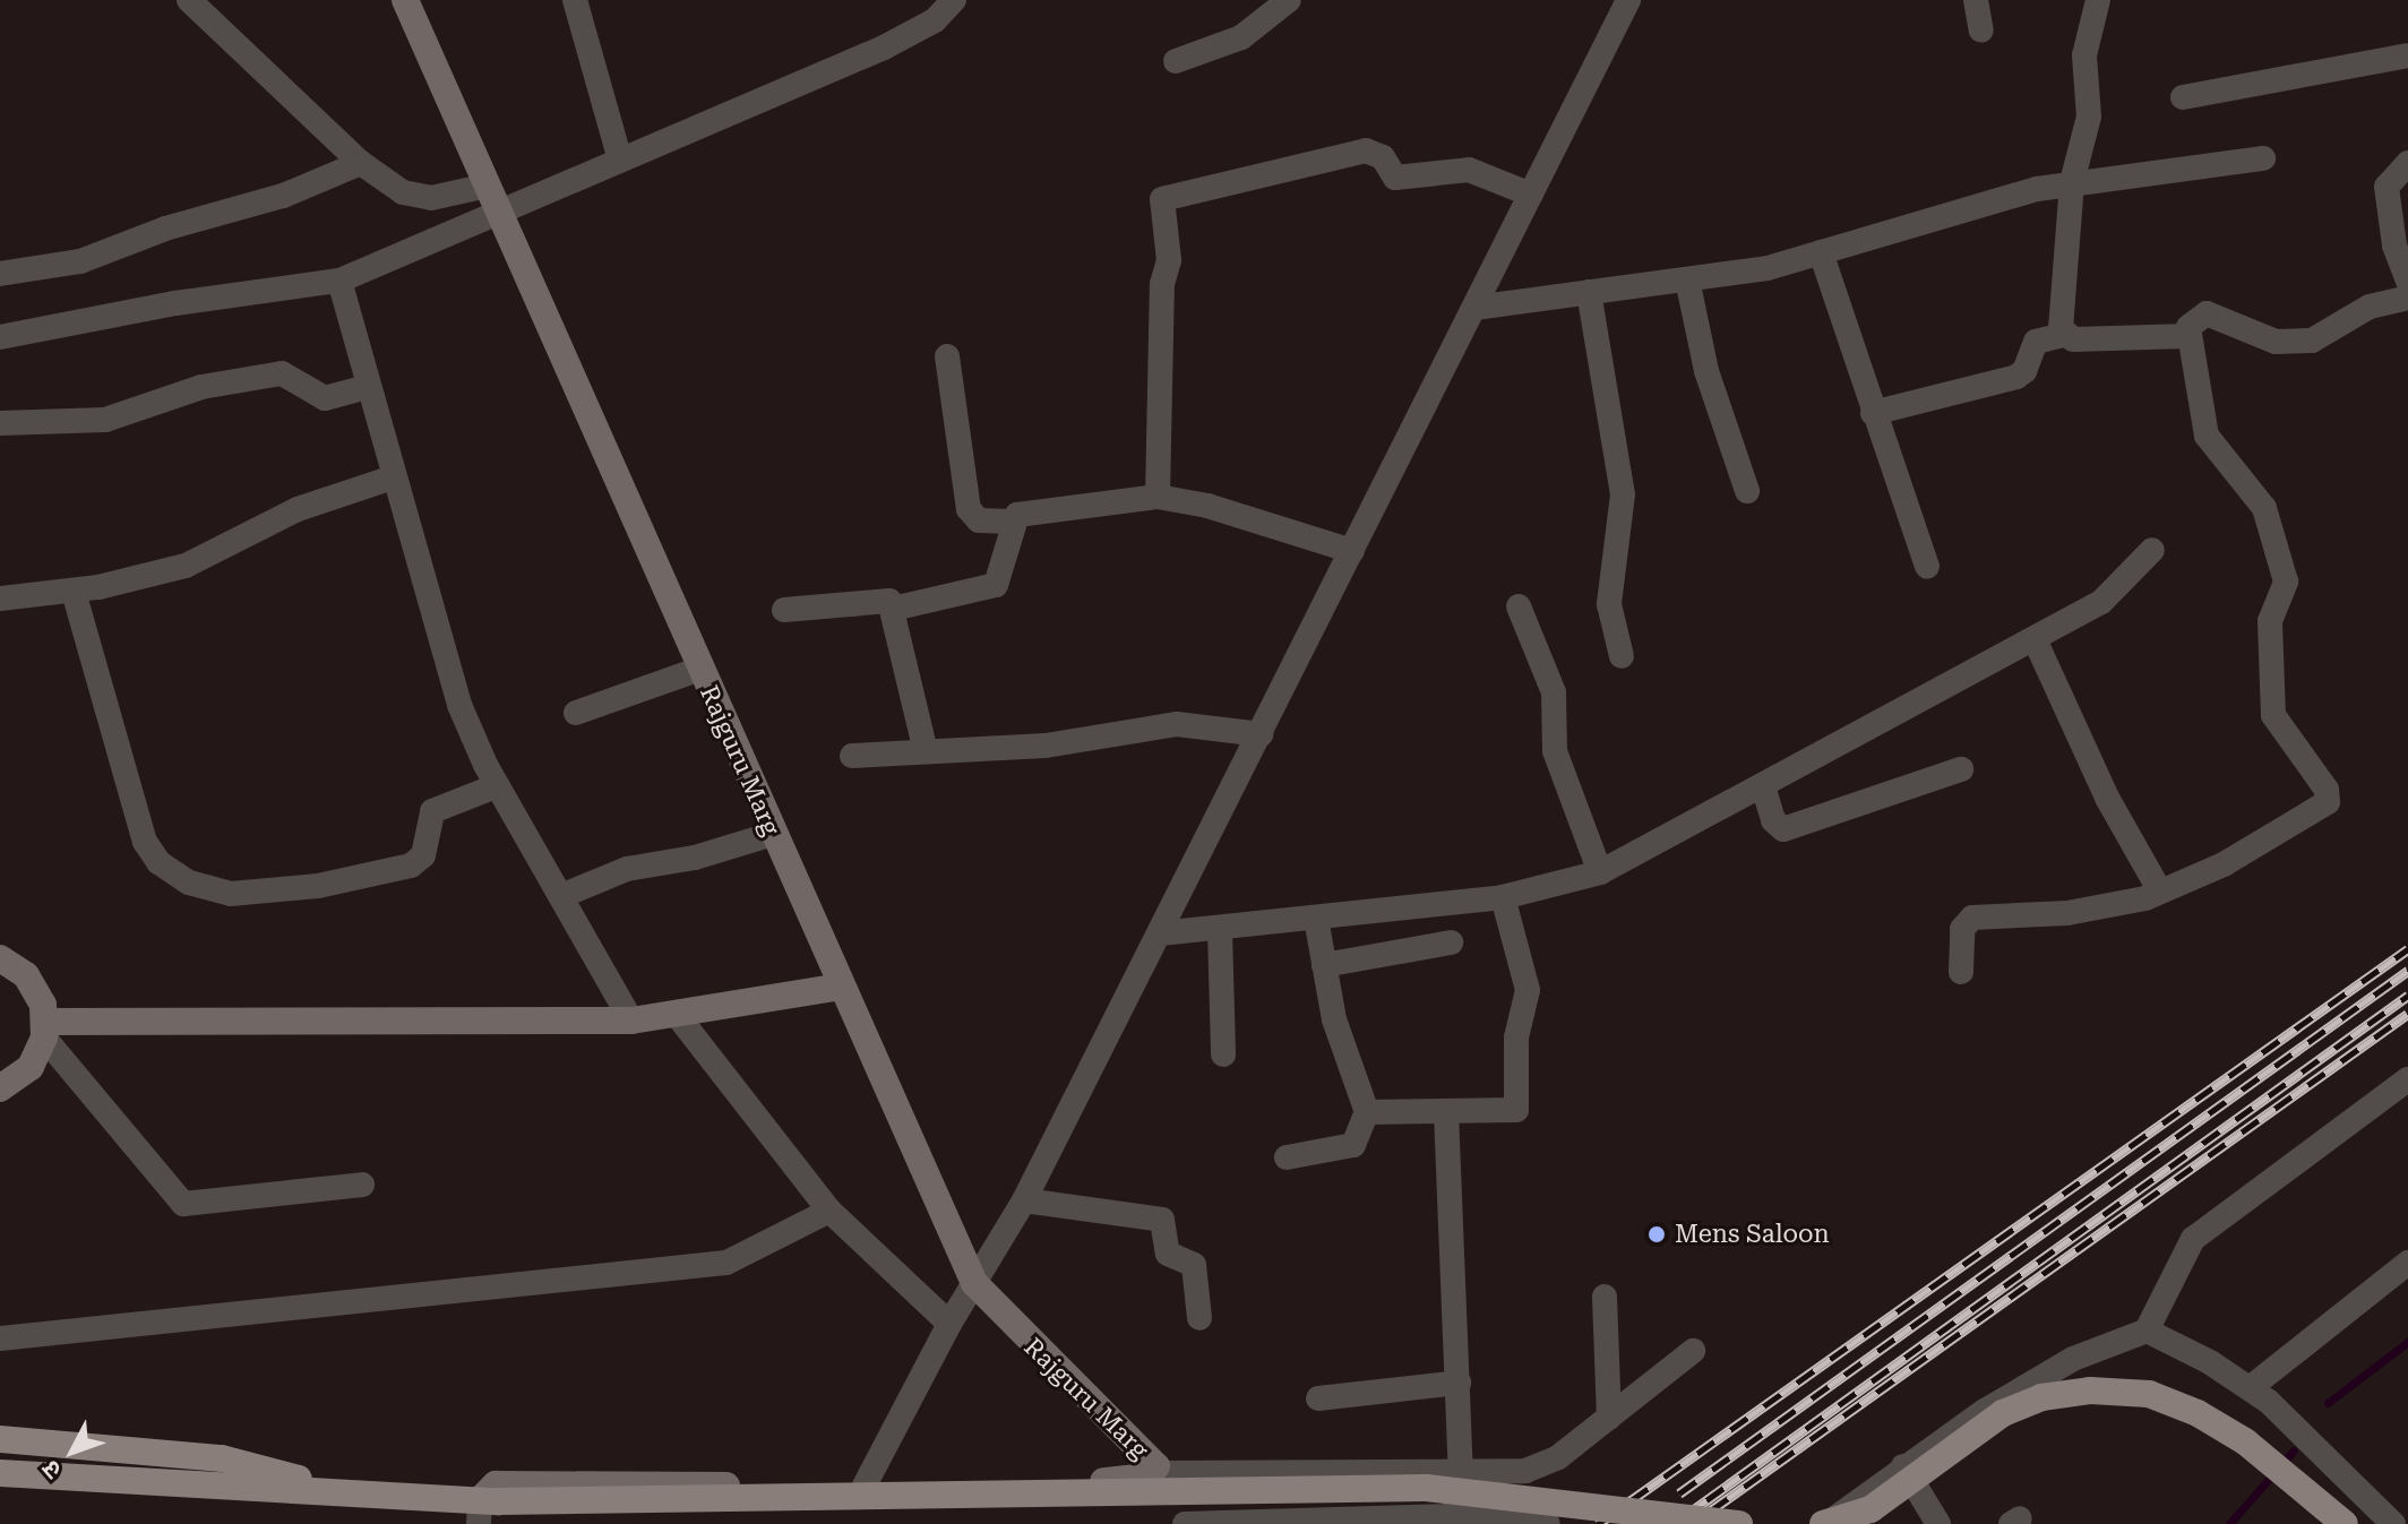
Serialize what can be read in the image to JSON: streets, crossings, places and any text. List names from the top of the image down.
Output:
{
  "streets": {
    "street": ["Rajguru Marg"]
  },
  "places": ["Mens Saloon"],
  "north": "bottom left"
}
